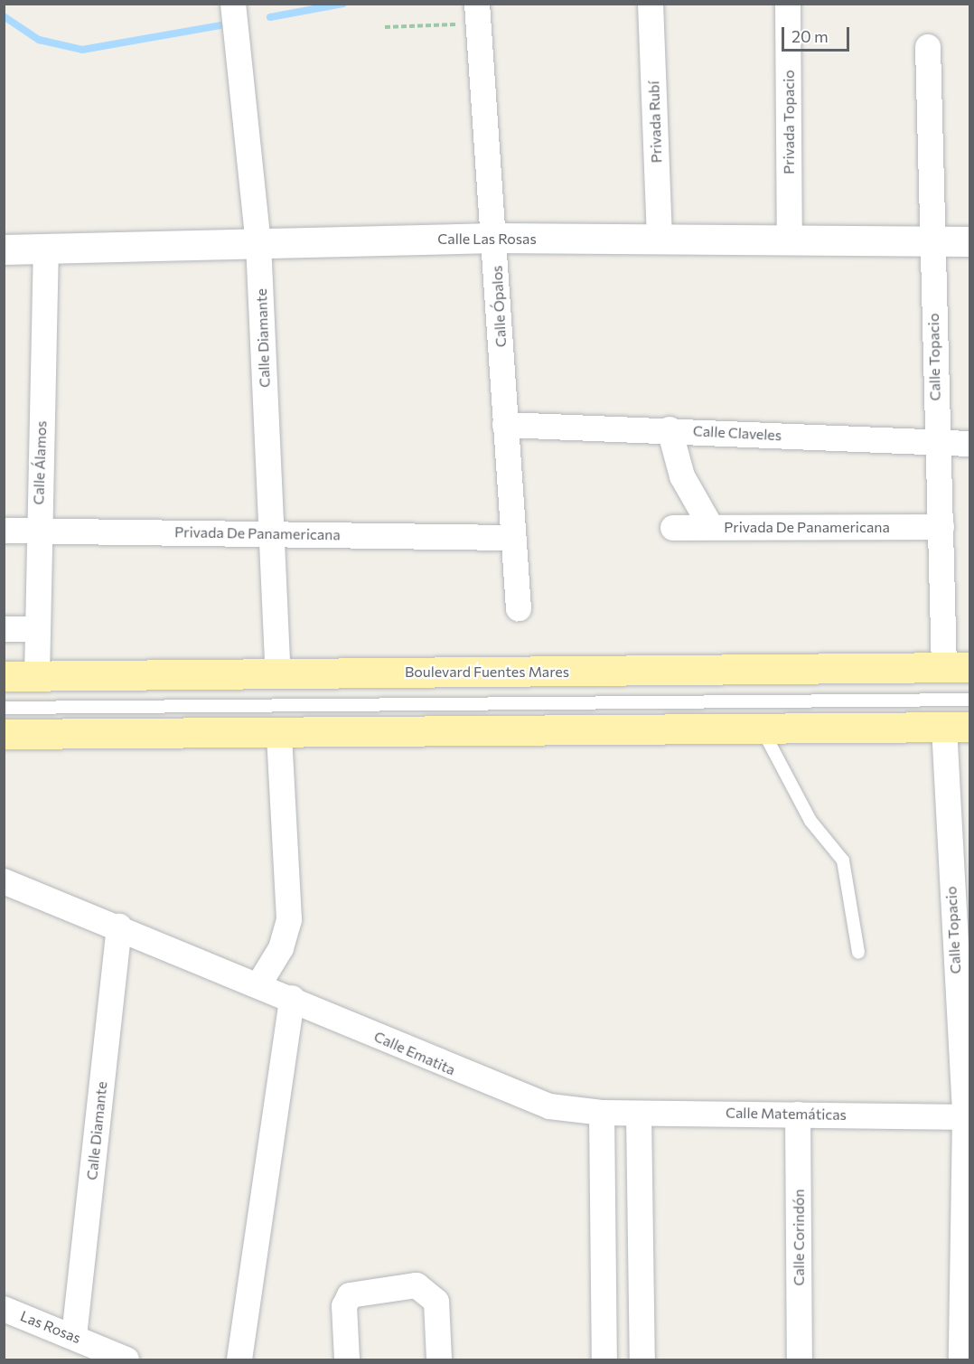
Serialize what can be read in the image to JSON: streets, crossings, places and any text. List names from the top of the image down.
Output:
{
  "streets": {
    "main road": ["Boulevard Fuentes Mares"],
    "street": [
      "Privada Rubí",
      "Privada Topacio",
      "Calle Las Rosas",
      "Calle Ópalos",
      "Calle Diamante",
      "Calle Topacio",
      "Calle Claveles",
      "Calle Álamos",
      "Privada De Panamericana",
      "Calle Ematita",
      "Calle Matemáticas",
      "Calle Corindón",
      "Las Rosas"
    ]
  },
  "crossings": [
    ["Privada Rubí", "Calle Las Rosas"],
    ["Privada Topacio", "Calle Las Rosas"],
    ["Calle Las Rosas", "Calle Ópalos"],
    ["Calle Las Rosas", "Calle Diamante"],
    ["Calle Las Rosas", "Calle Topacio"],
    ["Calle Las Rosas", "Calle Álamos"],
    ["Calle Ópalos", "Calle Claveles"],
    ["Calle Ópalos", "Privada De Panamericana"],
    ["Calle Diamante", "Privada De Panamericana"],
    ["Calle Diamante", "Boulevard Fuentes Mares"],
    ["Calle Diamante", "Calle Ematita"],
    ["Calle Diamante", "Las Rosas"],
    ["Calle Topacio", "Calle Claveles"],
    ["Calle Topacio", "Privada De Panamericana"],
    ["Calle Topacio", "Boulevard Fuentes Mares"],
    ["Calle Topacio", "Calle Matemáticas"],
    ["Calle Álamos", "Privada De Panamericana"],
    ["Calle Álamos", "Boulevard Fuentes Mares"],
    ["Calle Ematita", "Calle Matemáticas"],
    ["Calle Matemáticas", "Calle Corindón"]
  ],
  "scale_bar": "20 m"
}
